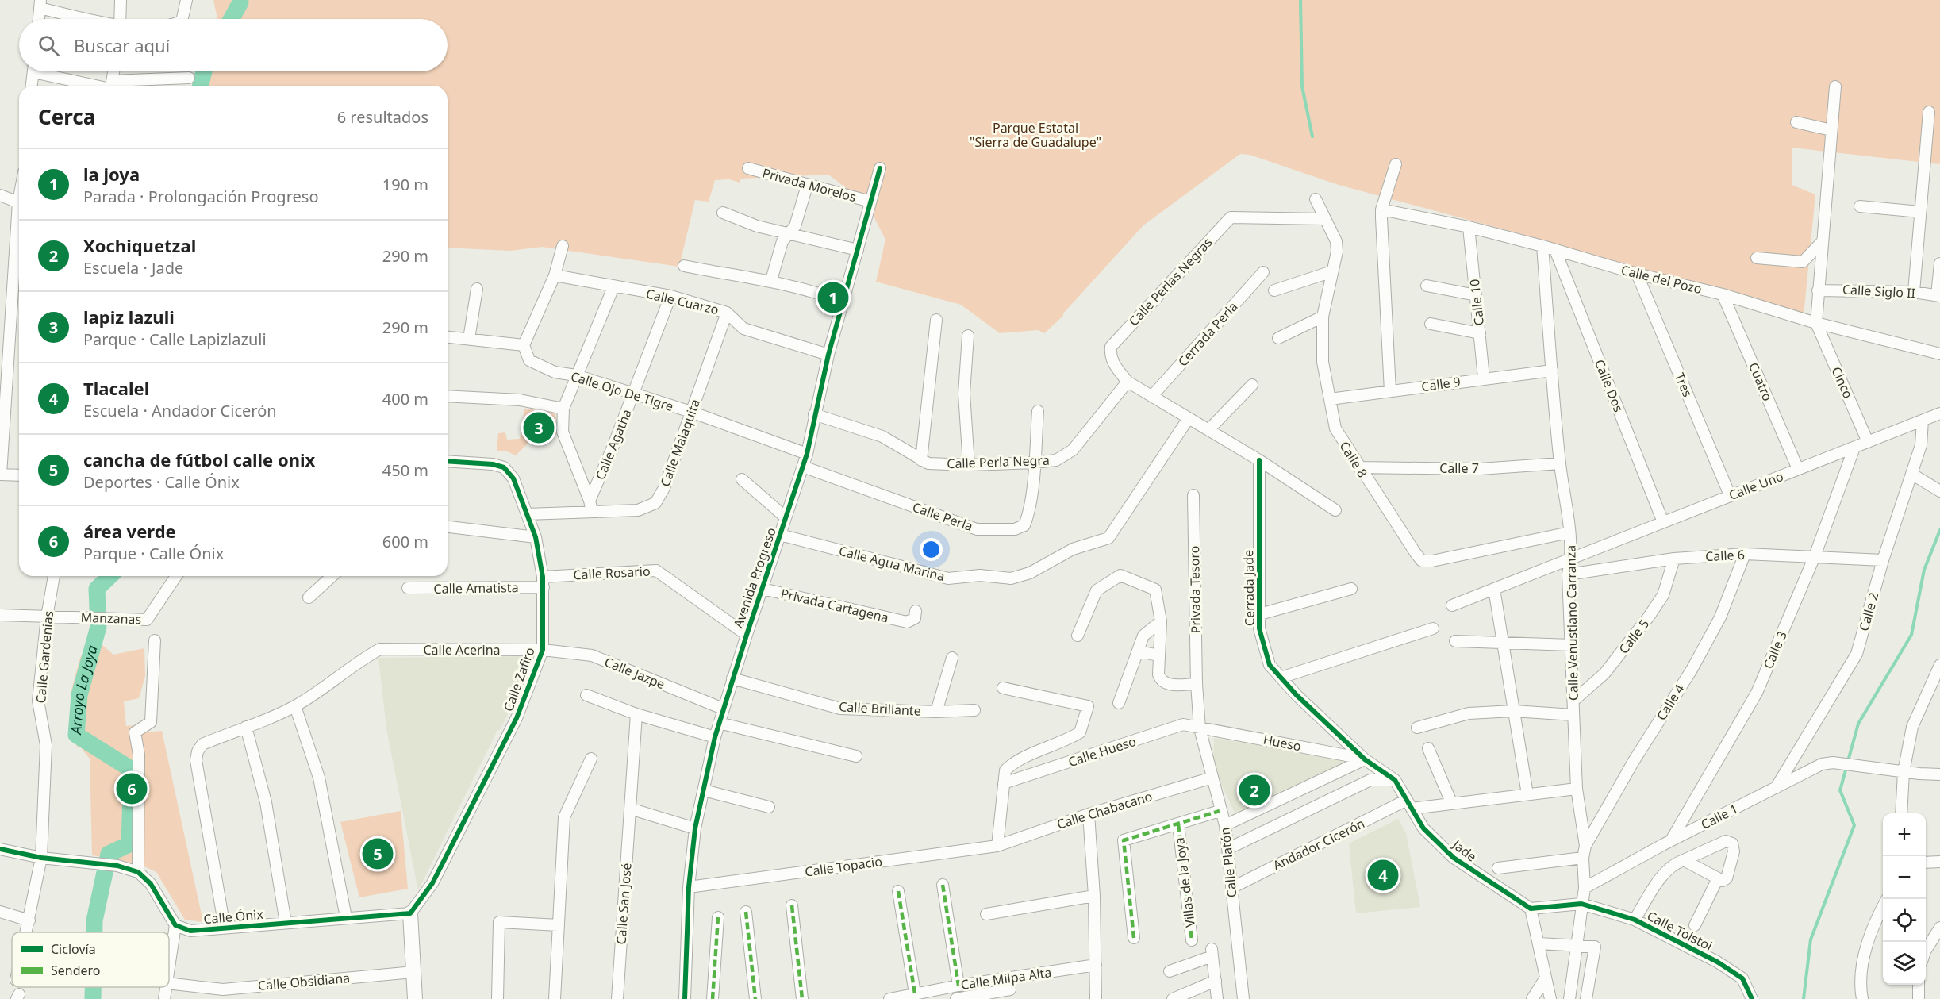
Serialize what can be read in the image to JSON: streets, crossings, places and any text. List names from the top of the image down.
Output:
{
  "streets": {
    "street": [
      "Privada Morelos",
      "Calle del Pozo",
      "Calle Perlas Negras",
      "Calle Siglo II",
      "Calle Cuarzo",
      "Calle 10",
      "Cerrada Perla",
      "Cuatro",
      "Cinco",
      "Calle 9",
      "Tres",
      "Calle Dos",
      "Calle Ojo De Tigre",
      "Calle Malaquita",
      "Calle Agatha",
      "Calle 8",
      "Calle Perla Negra",
      "Calle 7",
      "Calle Uno",
      "Calle Perla",
      "Calle 6",
      "Calle Agua Marina",
      "Calle Rosario",
      "Avenida Progreso",
      "Calle Amatista",
      "Cerrada Jade",
      "Privada Tesoro",
      "Privada Cartagena",
      "Calle 2",
      "Manzanas",
      "Calle Venustiano Carranza",
      "Calle 5",
      "Calle Acerina",
      "Calle 3",
      "Calle Gardenias",
      "Calle Jazpe",
      "Calle Zafiro",
      "Calle 4",
      "Calle Brillante",
      "Hueso",
      "Calle Hueso",
      "Calle Chabacano",
      "Calle 1",
      "Andador Cicerón",
      "Jade",
      "Calle Platón",
      "Calle Topacio",
      "Villas de la Joya",
      "Calle San José",
      "Calle Ónix",
      "Calle Tolstoi",
      "Calle Milpa Alta",
      "Calle Obsidiana"
    ]
  },
  "crossings": [
    ["Privada Morelos", "Avenida Progreso"],
    ["Calle del Pozo", "Calle 10"],
    ["Calle del Pozo", "Cuatro"],
    ["Calle del Pozo", "Cinco"],
    ["Calle del Pozo", "Tres"],
    ["Calle del Pozo", "Calle Dos"],
    ["Calle del Pozo", "Calle Venustiano Carranza"],
    ["Calle Perlas Negras", "Calle 8"],
    ["Calle Perlas Negras", "Calle Perla Negra"],
    ["Calle Cuarzo", "Calle Malaquita"],
    ["Calle Cuarzo", "Calle Agatha"],
    ["Calle Cuarzo", "Avenida Progreso"],
    ["Calle 10", "Calle 9"],
    ["Cuatro", "Calle Uno"],
    ["Cinco", "Calle Uno"],
    ["Calle 9", "Calle 8"],
    ["Calle 9", "Calle Venustiano Carranza"],
    ["Tres", "Calle Uno"],
    ["Calle Dos", "Calle Uno"],
    ["Calle Ojo De Tigre", "Calle Malaquita"],
    ["Calle Ojo De Tigre", "Calle Agatha"],
    ["Calle Ojo De Tigre", "Avenida Progreso"],
    ["Calle Malaquita", "Calle Agatha"],
    ["Calle Malaquita", "Calle Zafiro"],
    ["Calle 8", "Calle 7"],
    ["Calle 8", "Calle Venustiano Carranza"],
    ["Calle Perla Negra", "Calle Perla"],
    ["Calle Perla Negra", "Avenida Progreso"],
    ["Calle 7", "Calle Venustiano Carranza"],
    ["Calle Uno", "Calle 2"],
    ["Calle Uno", "Calle Venustiano Carranza"],
    ["Calle Uno", "Calle 3"],
    ["Calle Perla", "Avenida Progreso"],
    ["Calle 6", "Calle 2"],
    ["Calle 6", "Calle Venustiano Carranza"],
    ["Calle 6", "Calle 5"],
    ["Calle 6", "Calle 3"],
    ["Calle 6", "Calle 4"],
    ["Calle Agua Marina", "Avenida Progreso"],
    ["Calle Rosario", "Avenida Progreso"],
    ["Calle Rosario", "Calle Amatista"],
    ["Calle Rosario", "Calle Zafiro"],
    ["Avenida Progreso", "Privada Cartagena"],
    ["Avenida Progreso", "Calle Jazpe"],
    ["Avenida Progreso", "Calle Brillante"],
    ["Avenida Progreso", "Calle Topacio"],
    ["Calle Amatista", "Calle Zafiro"],
    ["Cerrada Jade", "Hueso"],
    ["Cerrada Jade", "Jade"],
    ["Privada Tesoro", "Hueso"],
    ["Privada Tesoro", "Calle Hueso"],
    ["Privada Tesoro", "Calle Platón"],
    ["Calle 2", "Calle 1"],
    ["Manzanas", "Calle Gardenias"],
    ["Calle Venustiano Carranza", "Calle 5"],
    ["Calle Venustiano Carranza", "Calle 4"],
    ["Calle Venustiano Carranza", "Calle 1"],
    ["Calle Venustiano Carranza", "Andador Cicerón"],
    ["Calle Venustiano Carranza", "Calle Tolstoi"],
    ["Calle Acerina", "Calle Jazpe"],
    ["Calle Acerina", "Calle Zafiro"],
    ["Calle 3", "Calle 1"],
    ["Calle Jazpe", "Calle Zafiro"],
    ["Calle Zafiro", "Calle Ónix"],
    ["Hueso", "Calle Hueso"],
    ["Hueso", "Jade"],
    ["Hueso", "Calle Platón"],
    ["Calle Hueso", "Calle Platón"],
    ["Calle Chabacano", "Calle Platón"],
    ["Calle Chabacano", "Calle Topacio"],
    ["Andador Cicerón", "Jade"],
    ["Andador Cicerón", "Calle Platón"],
    ["Calle Platón", "Villas de la Joya"]
  ],
  "water": ["Arroyo La Joya"],
  "parks": ["Parque Estatal \"Sierra de Guadalupe\""],
  "legend": ["Ciclovía", "Sendero"],
  "page": {
    "search": "Buscar aquí",
    "heading": ["Cerca", "6 resultados"],
    "list": [
      {
        "mark": "1",
        "name": "la joya",
        "note": "Parada · Prolongación Progreso",
        "value": "190 m"
      },
      {
        "mark": "2",
        "name": "Xochiquetzal",
        "note": "Escuela · Jade",
        "value": "290 m"
      },
      {
        "mark": "3",
        "name": "lapiz lazuli",
        "note": "Parque · Calle Lapizlazuli",
        "value": "290 m"
      },
      {
        "mark": "4",
        "name": "Tlacalel",
        "note": "Escuela · Andador Cicerón",
        "value": "400 m"
      },
      {
        "mark": "5",
        "name": "cancha de fútbol calle onix",
        "note": "Deportes · Calle Ónix",
        "value": "450 m"
      },
      {
        "mark": "6",
        "name": "área verde",
        "note": "Parque · Calle Ónix",
        "value": "600 m"
      }
    ],
    "pins": [
      "1",
      "3",
      "6",
      "2",
      "5",
      "4"
    ],
    "map_buttons": ["+", "−"]
  }
}
